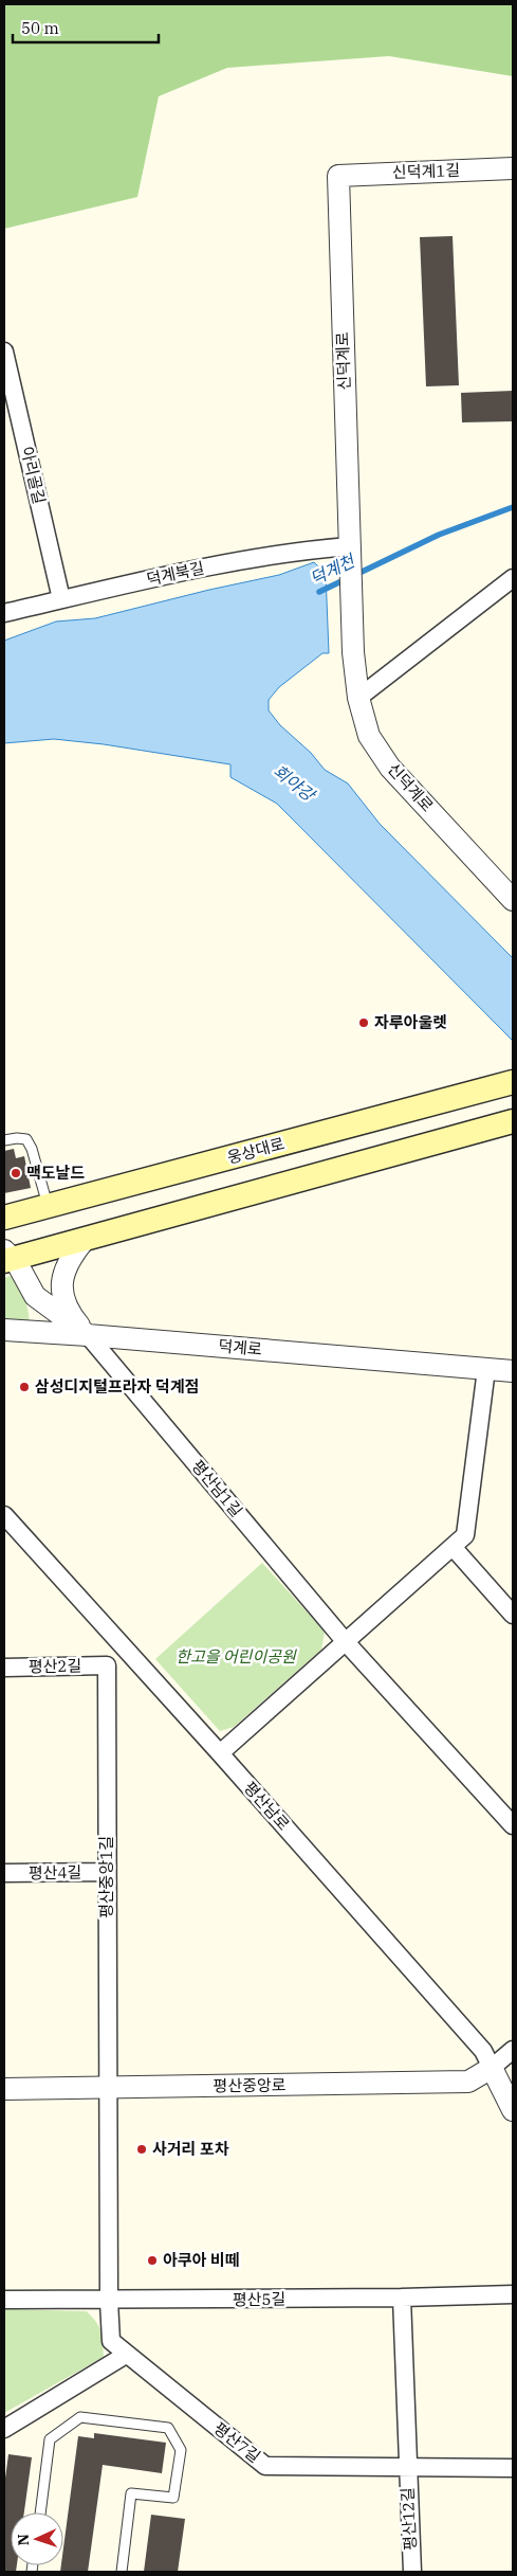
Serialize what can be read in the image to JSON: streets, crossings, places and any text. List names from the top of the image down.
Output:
{
  "streets": {
    "main road": ["웅상대로"],
    "street": [
      "신덕계1길",
      "신덕계로",
      "아리골길",
      "덕계북길",
      "덕계로",
      "평산남1길",
      "평산2길",
      "평산남로",
      "평산4길",
      "평산중앙1길",
      "평산중앙로",
      "평산5길",
      "평산7길",
      "평산12길"
    ]
  },
  "crossings": [
    ["신덕계1길", "신덕계로"],
    ["신덕계로", "덕계북길"],
    ["아리골길", "덕계북길"],
    ["덕계로", "평산남1길"],
    ["평산2길", "평산중앙1길"],
    ["평산남로", "평산중앙로"],
    ["평산4길", "평산중앙1길"],
    ["평산중앙1길", "평산중앙로"],
    ["평산중앙1길", "평산5길"],
    ["평산중앙1길", "평산7길"],
    ["평산5길", "평산7길"],
    ["평산5길", "평산12길"],
    ["평산7길", "평산12길"]
  ],
  "water": ["덕계천", "회야강"],
  "parks": ["한고을 어린이공원"],
  "places": [
    "자루아울렛",
    "맥도날드",
    "삼성디지털프라자 덕계점",
    "사거리 포차",
    "아쿠아 비떼"
  ],
  "scale_bar": "50 m",
  "north": "left"
}
